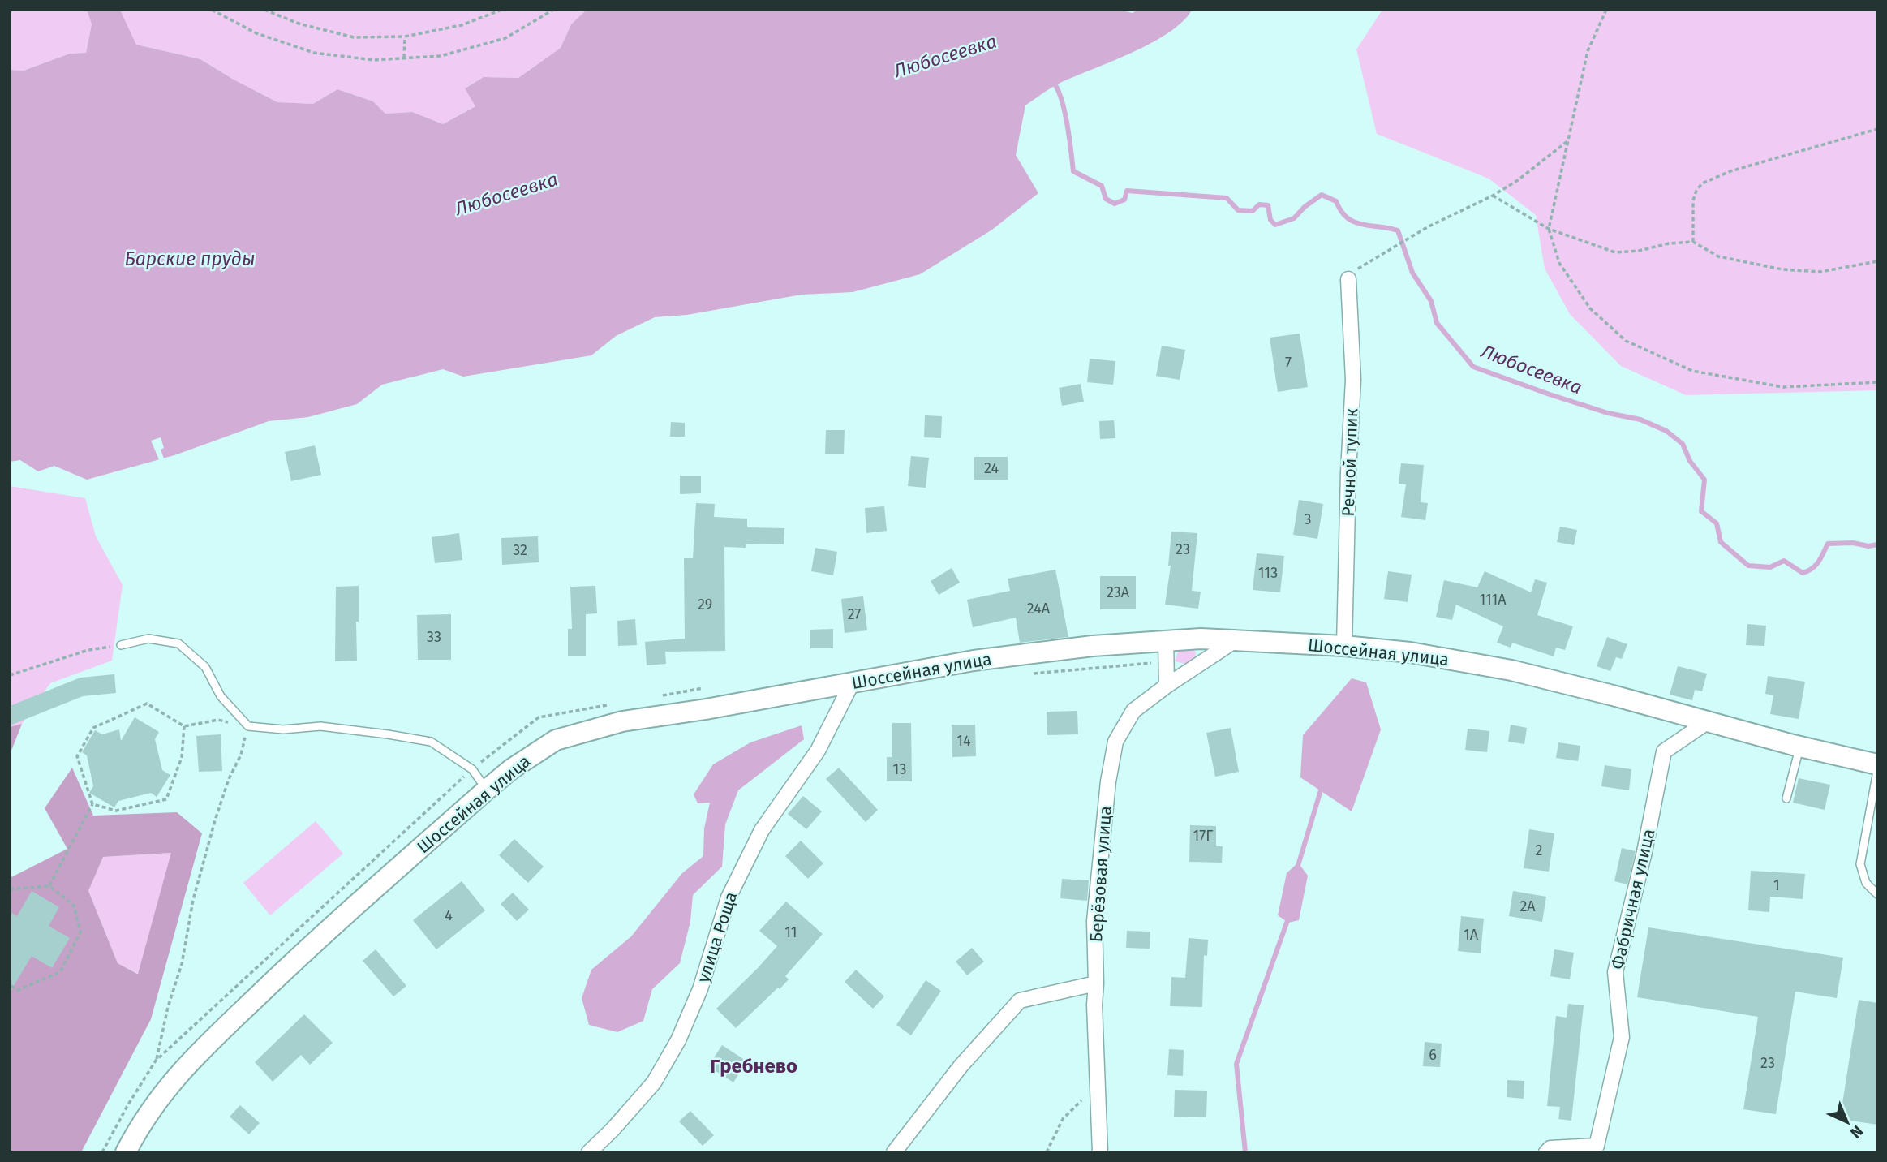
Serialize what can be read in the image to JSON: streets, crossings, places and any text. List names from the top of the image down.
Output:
{
  "streets": {
    "street": [
      "Речной тупик",
      "Шоссейная улица",
      "Берёзовая улица",
      "Фабричная улица",
      "улица Роща"
    ]
  },
  "crossings": [
    ["Речной тупик", "Шоссейная улица"],
    ["Шоссейная улица", "Берёзовая улица"],
    ["Шоссейная улица", "Фабричная улица"],
    ["Шоссейная улица", "улица Роща"]
  ],
  "districts": ["Гребнево"],
  "water": ["Любосеевка", "Барские пруды"],
  "house_numbers": [
    "7",
    "24",
    "3",
    "23",
    "32",
    "113",
    "23А",
    "111А",
    "29",
    "24А",
    "27",
    "33",
    "14",
    "13",
    "17Г",
    "2",
    "1",
    "2А",
    "4",
    "11",
    "1А",
    "6",
    "23"
  ],
  "north": "bottom right"
}
